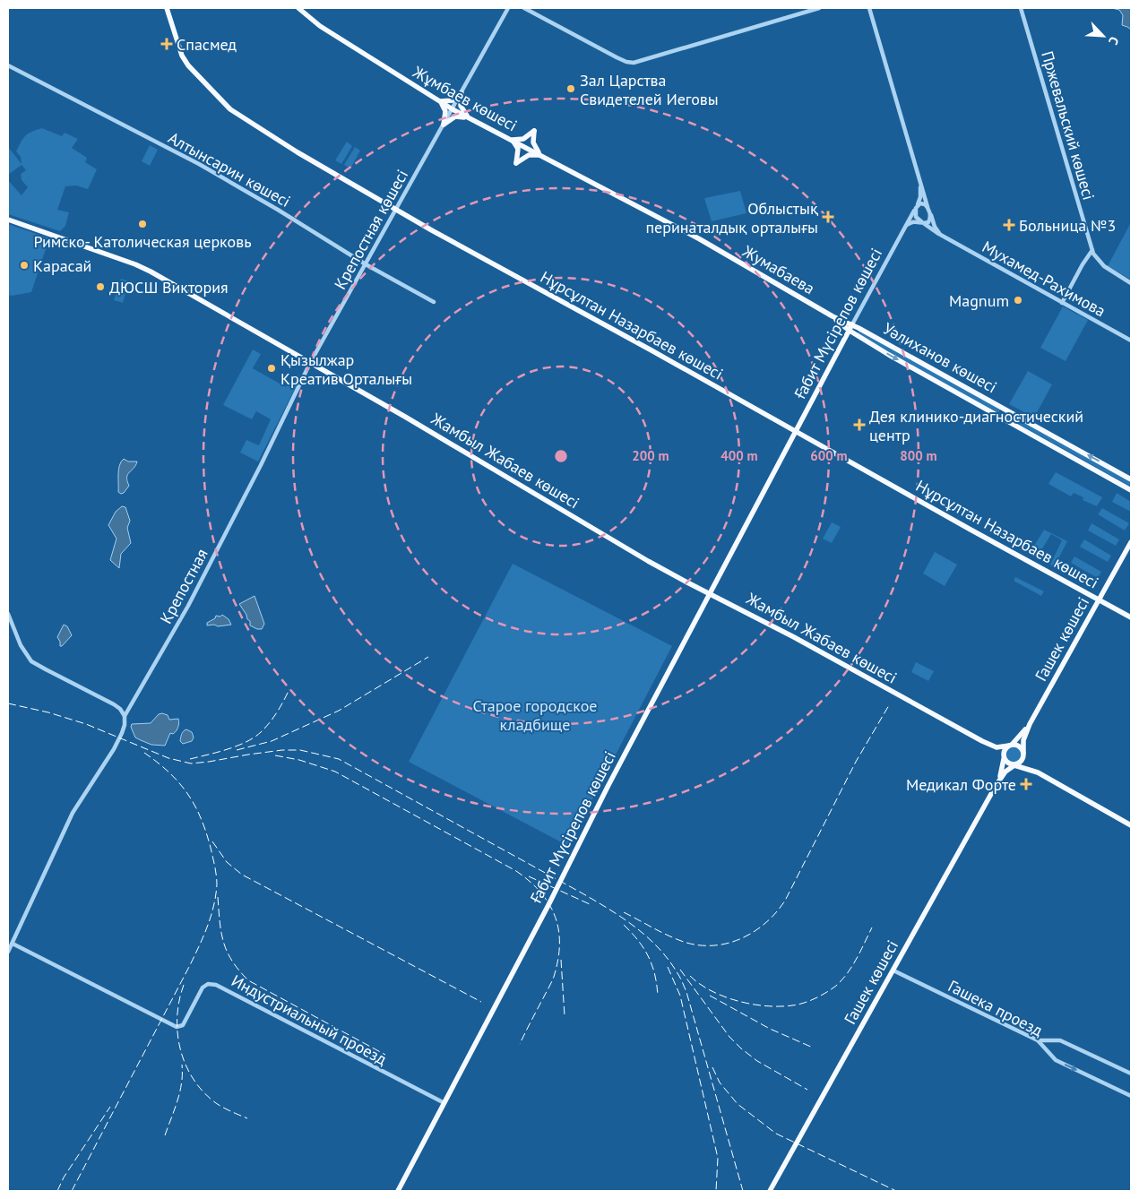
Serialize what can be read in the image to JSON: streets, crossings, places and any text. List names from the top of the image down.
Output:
{
  "streets": {
    "main road": [
      "Жұмбаев көшесі",
      "Жумабаева",
      "Ғабит Мүсірепов көшесі",
      "Нұрсұлтан Назарбаев көшесі",
      "Уәлиханов көшесі",
      "Жамбыл Жабаев көшесі",
      "Гашек көшесі"
    ],
    "street": [
      "Пржевальский көшесі",
      "Алтынсарин көшесі",
      "Крепостная көшесі",
      "Мухамед-Рахимова",
      "Крепостная",
      "Гашека проезд",
      "Индустриальный проезд"
    ]
  },
  "crossings": [
    ["Жұмбаев көшесі", "Крепостная көшесі"],
    ["Жұмбаев көшесі", "Жумабаева"],
    ["Алтынсарин көшесі", "Крепостная көшесі"],
    ["Крепостная көшесі", "Нұрсұлтан Назарбаев көшесі"],
    ["Крепостная көшесі", "Жамбыл Жабаев көшесі"],
    ["Крепостная көшесі", "Крепостная"],
    ["Жумабаева", "Ғабит Мүсірепов көшесі"],
    ["Жумабаева", "Уәлиханов көшесі"],
    ["Мухамед-Рахимова", "Ғабит Мүсірепов көшесі"],
    ["Ғабит Мүсірепов көшесі", "Нұрсұлтан Назарбаев көшесі"],
    ["Ғабит Мүсірепов көшесі", "Уәлиханов көшесі"],
    ["Ғабит Мүсірепов көшесі", "Жамбыл Жабаев көшесі"],
    ["Ғабит Мүсірепов көшесі", "Индустриальный проезд"],
    ["Нұрсұлтан Назарбаев көшесі", "Гашек көшесі"],
    ["Крепостная", "Индустриальный проезд"],
    ["Гашек көшесі", "Гашека проезд"]
  ],
  "parks": ["Старое городское кладбище"],
  "places": {
    "health": [
      "Спасмед",
      "Облыстық перинаталдық орталығы",
      "Больница №3",
      "Дея клинико-диагностический центр",
      "Медикал Форте"
    ],
    "other": [
      "Зал Царства Свидетелей Иеговы",
      "Римско- Католическая церковь",
      "Карасай",
      "ДЮСШ Виктория",
      "Magnum",
      "Қызылжар Креатив Орталығы"
    ]
  },
  "north": "bottom right",
  "rings": [
    "200 m",
    "400 m",
    "600 m",
    "800 m"
  ]
}
